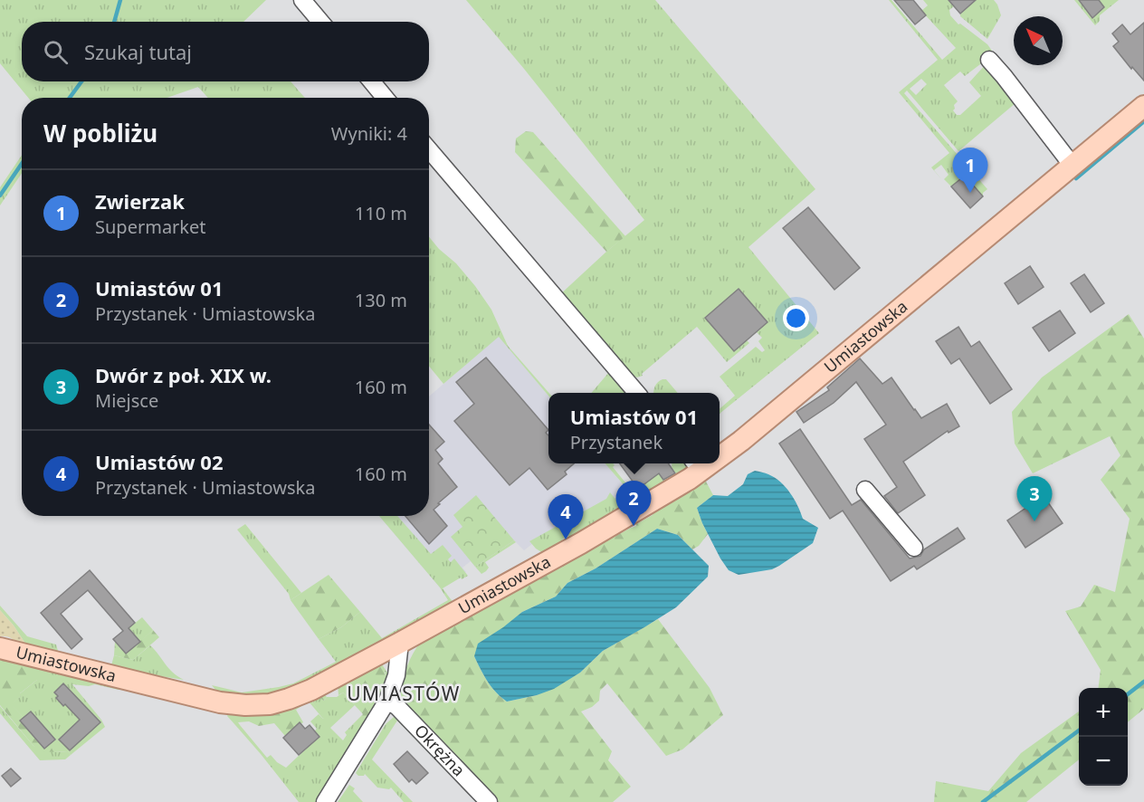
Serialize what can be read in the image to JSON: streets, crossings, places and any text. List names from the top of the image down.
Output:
{
  "streets": {
    "main road": ["Umiastowska"],
    "street": ["Okrężna"]
  },
  "districts": ["UMIASTÓW"],
  "north": "top left",
  "page": {
    "search": "Szukaj tutaj",
    "heading": ["W pobliżu", "Wyniki: 4"],
    "pins": [
      "1",
      "3",
      "2",
      "4"
    ],
    "list": [
      {
        "mark": "1",
        "name": "Zwierzak",
        "note": "Supermarket",
        "value": "110 m"
      },
      {
        "mark": "2",
        "name": "Umiastów 01",
        "note": "Przystanek · Umiastowska",
        "value": "130 m"
      },
      {
        "mark": "3",
        "name": "Dwór z poł. XIX w.",
        "note": "Miejsce",
        "value": "160 m"
      },
      {
        "mark": "4",
        "name": "Umiastów 02",
        "note": "Przystanek · Umiastowska",
        "value": "160 m"
      }
    ],
    "popup": ["Umiastów 01", "Przystanek"],
    "map_buttons": ["+", "−"]
  }
}
